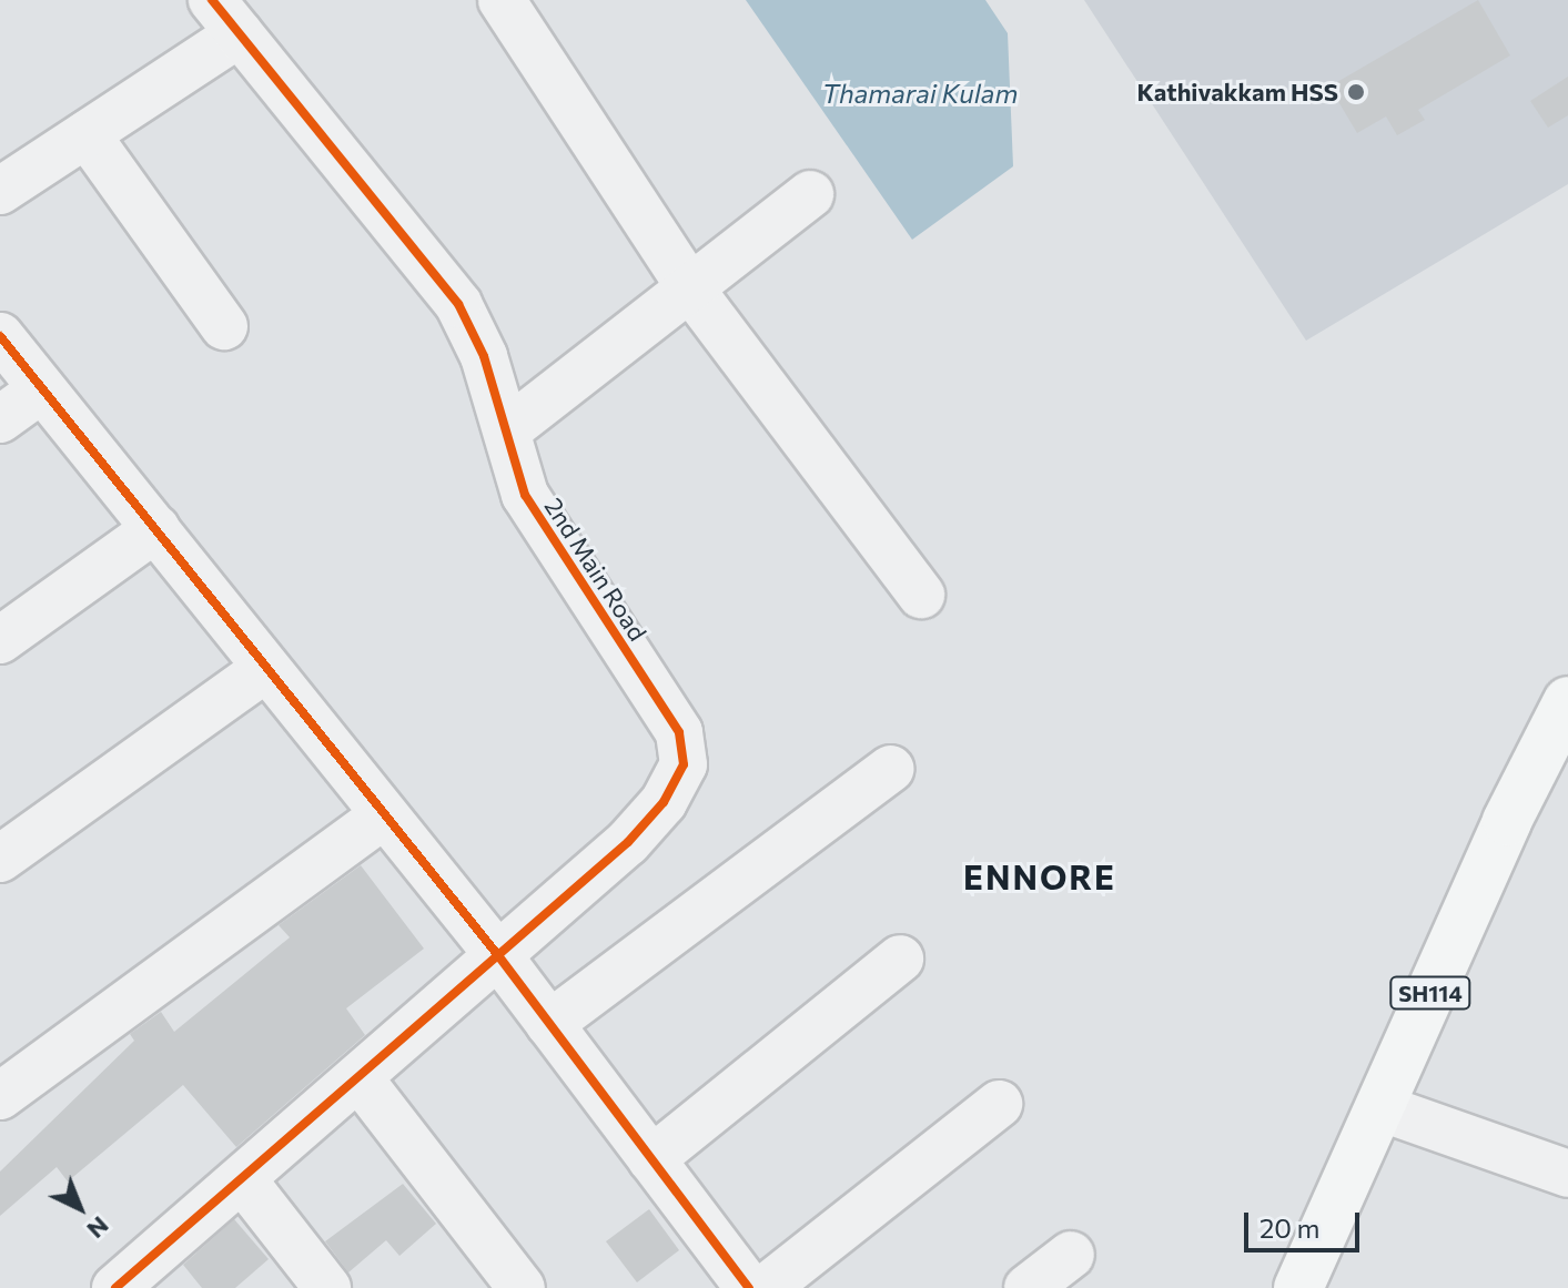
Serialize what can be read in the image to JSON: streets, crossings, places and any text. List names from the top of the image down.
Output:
{
  "streets": {
    "main road": ["SH114"],
    "street": ["2nd Main Road"]
  },
  "districts": ["ENNORE"],
  "water": ["Thamarai Kulam"],
  "places": ["Kathivakkam HSS"],
  "scale_bar": "20 m",
  "north": "bottom right"
}
